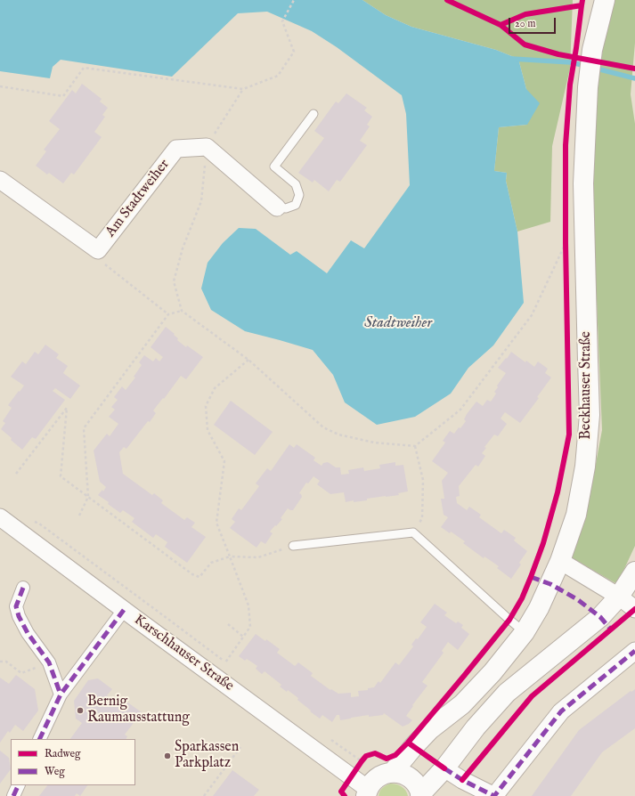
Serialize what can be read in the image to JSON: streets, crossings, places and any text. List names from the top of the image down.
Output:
{
  "streets": {
    "street": ["Am Stadtweiher", "Beckhauser Straße", "Karschhauser Straße"]
  },
  "water": ["Stadtweiher"],
  "places": ["Bernig Raumausstattung", "Sparkassen Parkplatz"],
  "legend": ["Radweg", "Weg"],
  "scale_bar": "20 m"
}
